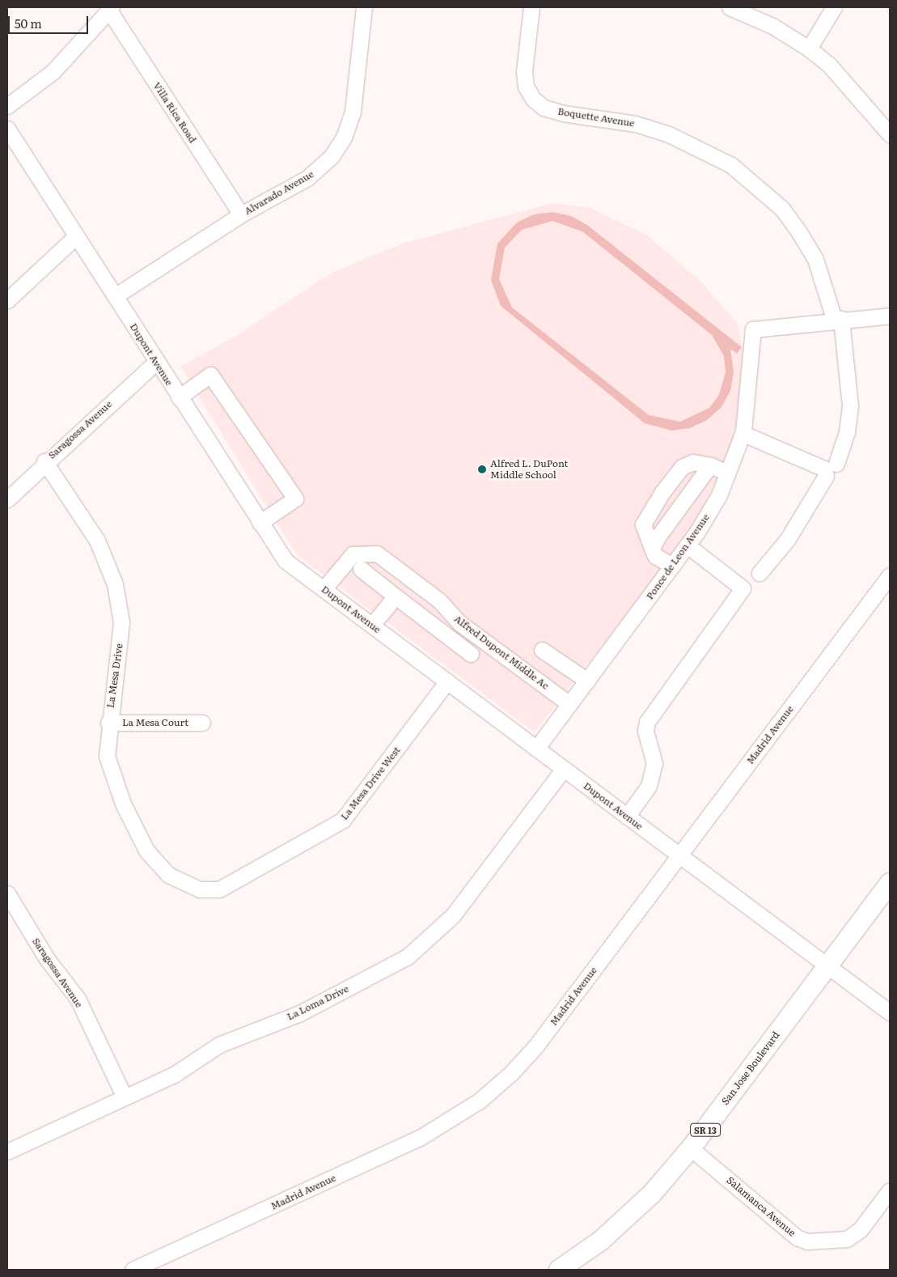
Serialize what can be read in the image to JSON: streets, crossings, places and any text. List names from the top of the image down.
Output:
{
  "streets": {
    "main road": ["San Jose Boulevard", "SR 13"],
    "street": [
      "Villa Rica Road",
      "Boquette Avenue",
      "Alvarado Avenue",
      "Dupont Avenue",
      "Saragossa Avenue",
      "Ponce de Leon Avenue",
      "Alfred Dupont Middle Ac",
      "La Mesa Drive",
      "La Mesa Court",
      "Madrid Avenue",
      "La Mesa Drive West",
      "La Loma Drive",
      "Salamanca Avenue"
    ]
  },
  "crossings": [
    ["Villa Rica Road", "Alvarado Avenue"],
    ["Boquette Avenue", "Ponce de Leon Avenue"],
    ["Alvarado Avenue", "Dupont Avenue"],
    ["Dupont Avenue", "Saragossa Avenue"],
    ["Dupont Avenue", "Ponce de Leon Avenue"],
    ["Dupont Avenue", "Alfred Dupont Middle Ac"],
    ["Dupont Avenue", "Madrid Avenue"],
    ["Dupont Avenue", "La Mesa Drive West"],
    ["Dupont Avenue", "La Loma Drive"],
    ["Dupont Avenue", "San Jose Boulevard"],
    ["Saragossa Avenue", "La Mesa Drive"],
    ["Saragossa Avenue", "La Loma Drive"],
    ["Ponce de Leon Avenue", "Alfred Dupont Middle Ac"],
    ["La Mesa Drive", "La Mesa Court"],
    ["La Mesa Drive", "La Mesa Drive West"],
    ["San Jose Boulevard", "Salamanca Avenue"]
  ],
  "places": ["Alfred L. DuPont Middle School"],
  "scale_bar": "50 m"
}
